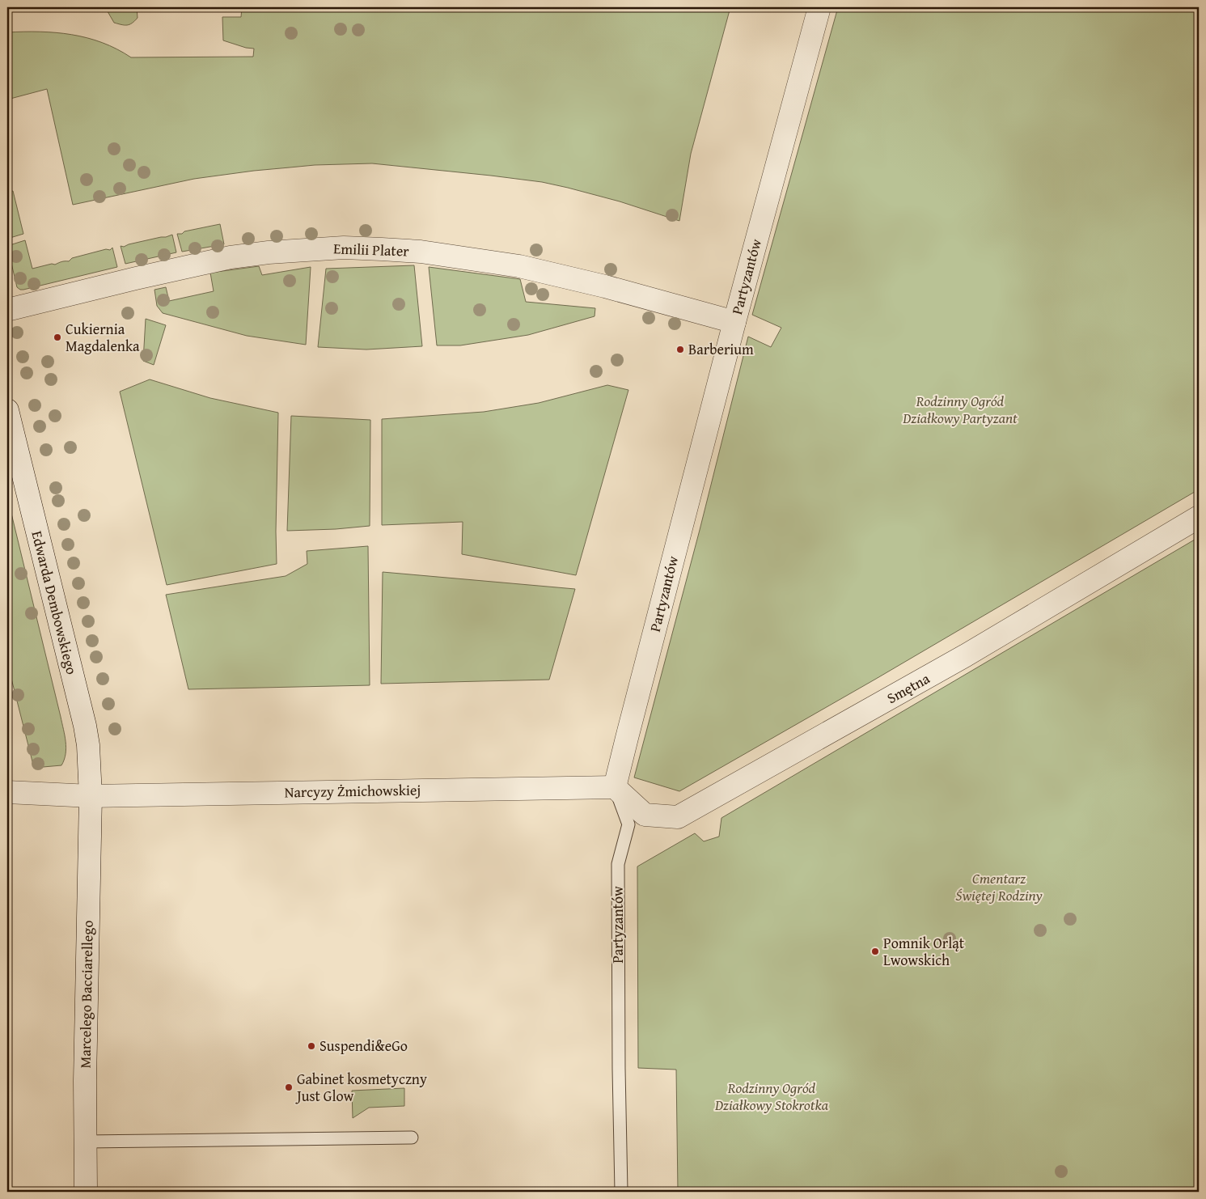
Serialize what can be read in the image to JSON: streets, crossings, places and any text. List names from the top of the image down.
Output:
{
  "streets": {
    "street": [
      "Emilii Plater",
      "Partyzantów",
      "Edwarda Dembowskiego",
      "Smętna",
      "Narcyzy Żmichowskiej",
      "Marcelego Bacciarellego"
    ]
  },
  "crossings": [
    ["Emilii Plater", "Partyzantów"],
    ["Partyzantów", "Smętna"],
    ["Partyzantów", "Narcyzy Żmichowskiej"],
    ["Edwarda Dembowskiego", "Narcyzy Żmichowskiej"],
    ["Edwarda Dembowskiego", "Marcelego Bacciarellego"],
    ["Smętna", "Narcyzy Żmichowskiej"],
    ["Narcyzy Żmichowskiej", "Marcelego Bacciarellego"]
  ],
  "parks": ["Rodzinny Ogród Działkowy Partyzant", "Cmentarz Świętej Rodziny", "Rodzinny Ogród Działkowy Stokrotka"],
  "places": [
    "Cukiernia Magdalenka",
    "Barberium",
    "Pomnik Orląt Lwowskich",
    "Suspendi&eGo",
    "Gabinet kosmetyczny Just Glow"
  ]
}
